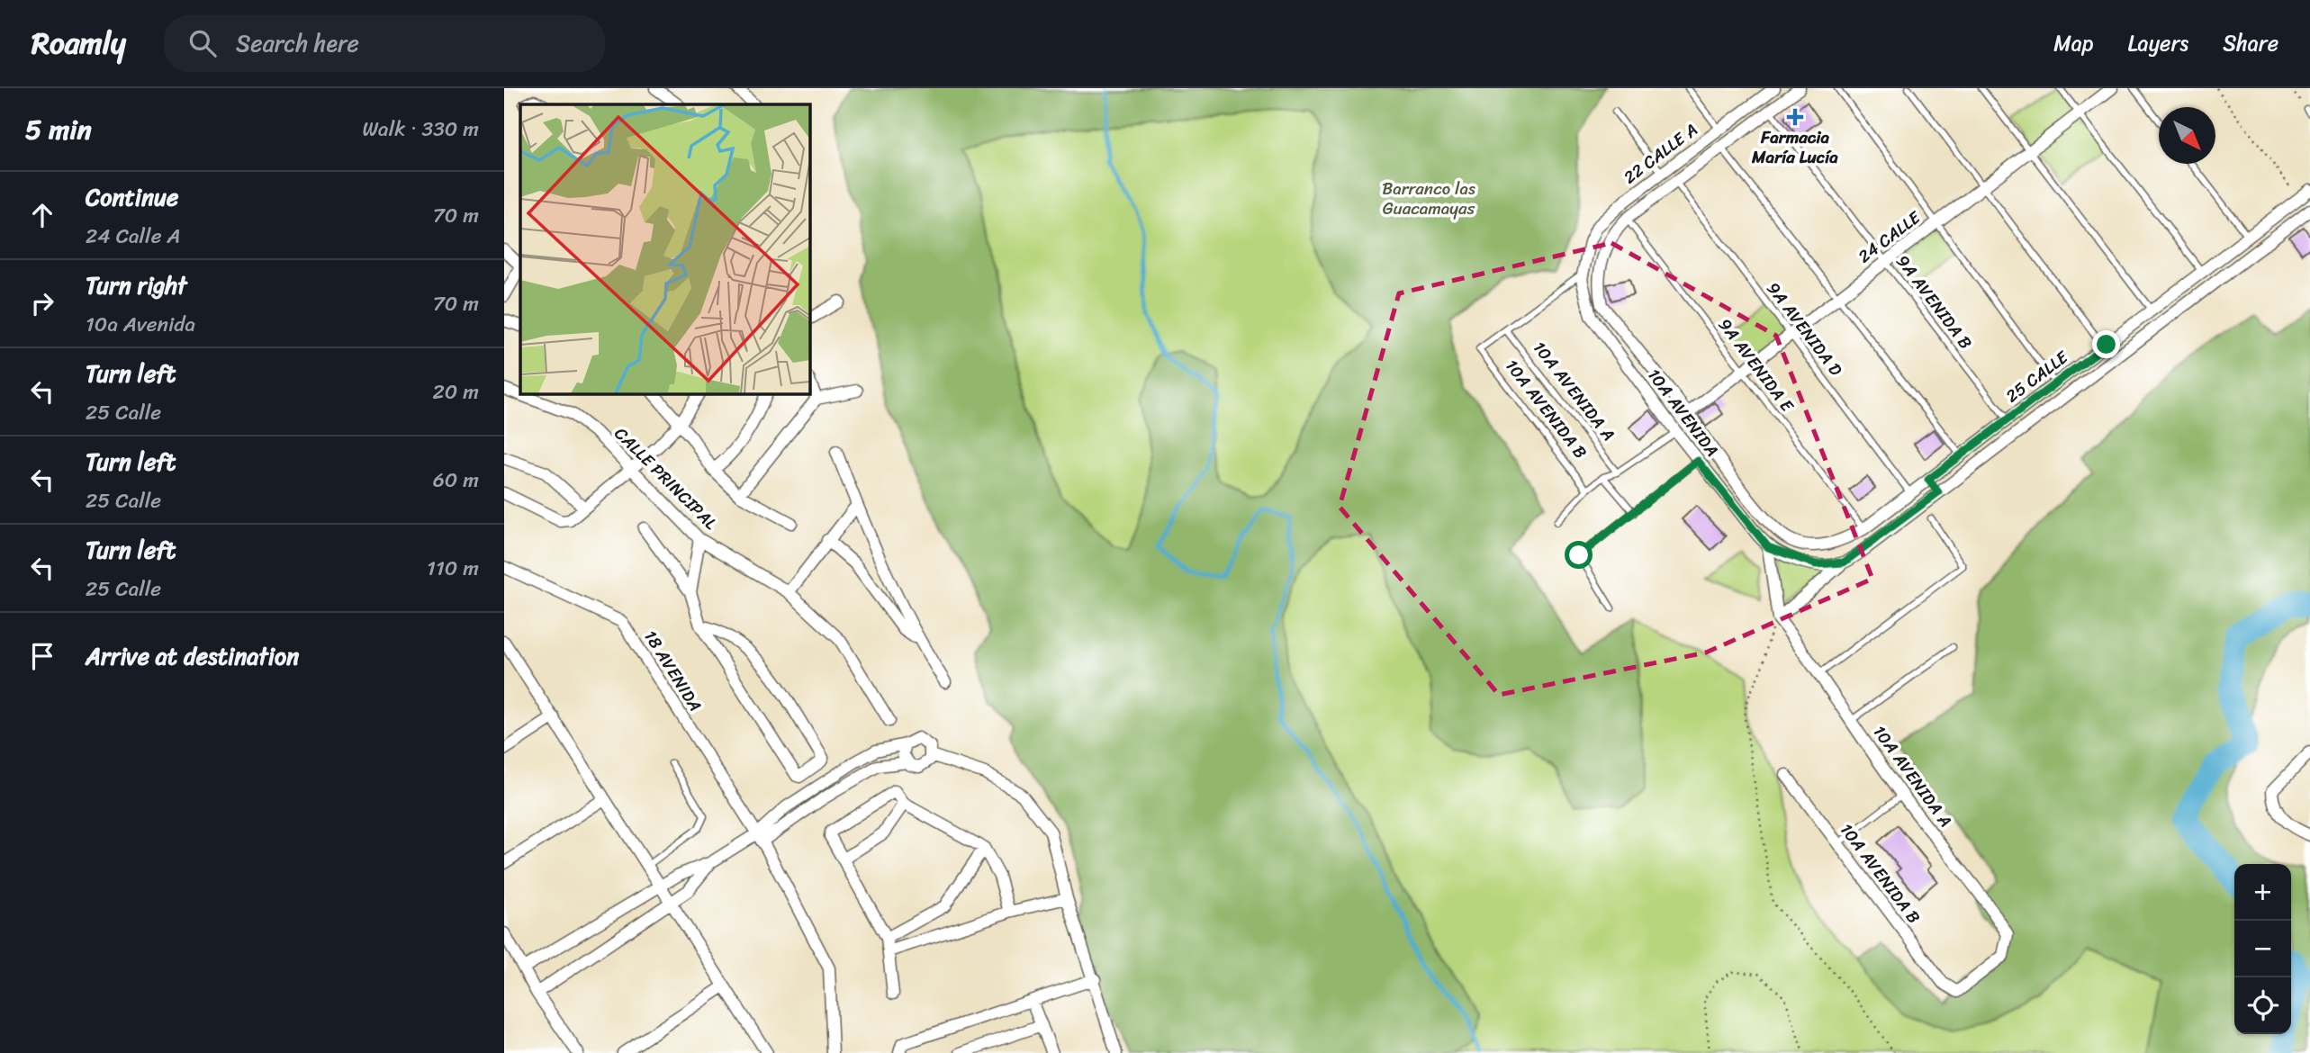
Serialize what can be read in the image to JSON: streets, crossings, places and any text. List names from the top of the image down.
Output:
{
  "streets": {
    "street": [
      "22 CALLE A",
      "24 CALLE",
      "25 CALLE",
      "10A AVENIDA A",
      "10A AVENIDA B",
      "10A AVENIDA",
      "CALLE PRINCIPAL",
      "18 AVENIDA"
    ],
    "lane": ["9A AVENIDA B", "9A AVENIDA D", "9A AVENIDA E"]
  },
  "crossings": [
    ["22 CALLE A", "9A AVENIDA B"],
    ["22 CALLE A", "9A AVENIDA D"],
    ["22 CALLE A", "9A AVENIDA E"],
    ["22 CALLE A", "10A AVENIDA"],
    ["24 CALLE", "9A AVENIDA B"],
    ["24 CALLE", "9A AVENIDA D"],
    ["24 CALLE", "9A AVENIDA E"],
    ["24 CALLE", "10A AVENIDA"],
    ["9A AVENIDA B", "25 CALLE"],
    ["9A AVENIDA D", "25 CALLE"],
    ["9A AVENIDA E", "25 CALLE"],
    ["25 CALLE", "10A AVENIDA A"],
    ["25 CALLE", "10A AVENIDA"],
    ["10A AVENIDA A", "10A AVENIDA B"]
  ],
  "parks": ["Barranco las Guacamayas"],
  "places": {
    "health": ["Farmacia María Lucía"]
  },
  "north": "bottom right",
  "page": {
    "header": "Roamly",
    "search": "Search here",
    "nav": ["Map", "Layers", "Share"],
    "heading": ["5 min", "Walk · 330 m"],
    "list": [
      ["Continue", "24 Calle A", "70 m"],
      ["Turn right", "10a Avenida", "70 m"],
      ["Turn left", "25 Calle", "20 m"],
      ["Turn left", "25 Calle", "60 m"],
      ["Turn left", "25 Calle", "110 m"],
      "Arrive at destination"
    ],
    "map_buttons": ["+", "−"]
  }
}
